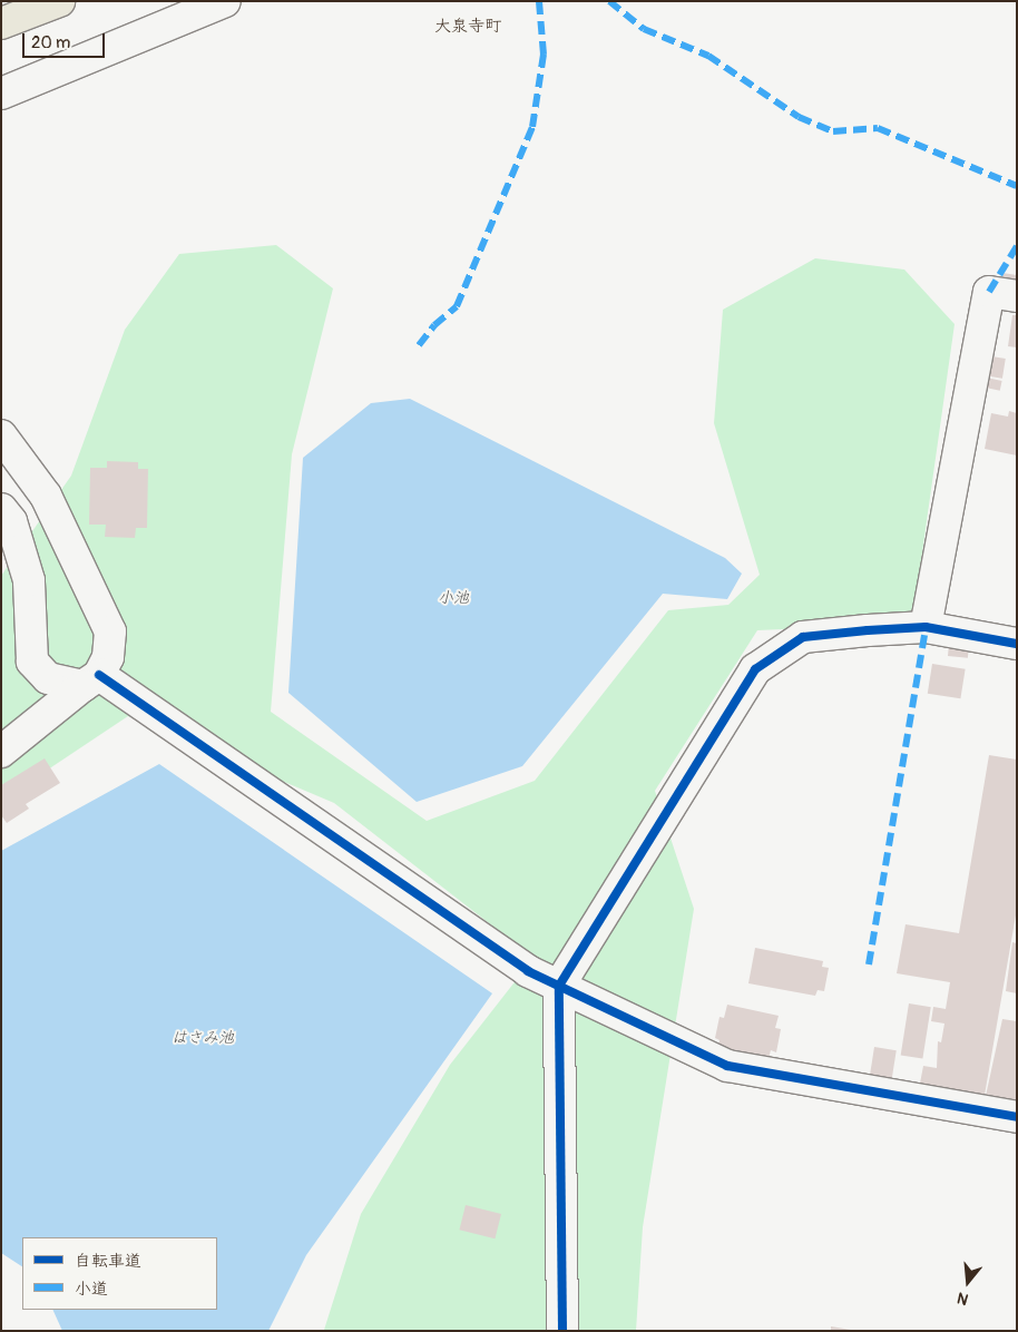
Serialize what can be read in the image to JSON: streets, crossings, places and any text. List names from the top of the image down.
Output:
{
  "districts": ["大泉寺町"],
  "water": ["小池", "はさみ池"],
  "legend": ["自転車道", "小道"],
  "scale_bar": "20 m",
  "north": "bottom"
}
